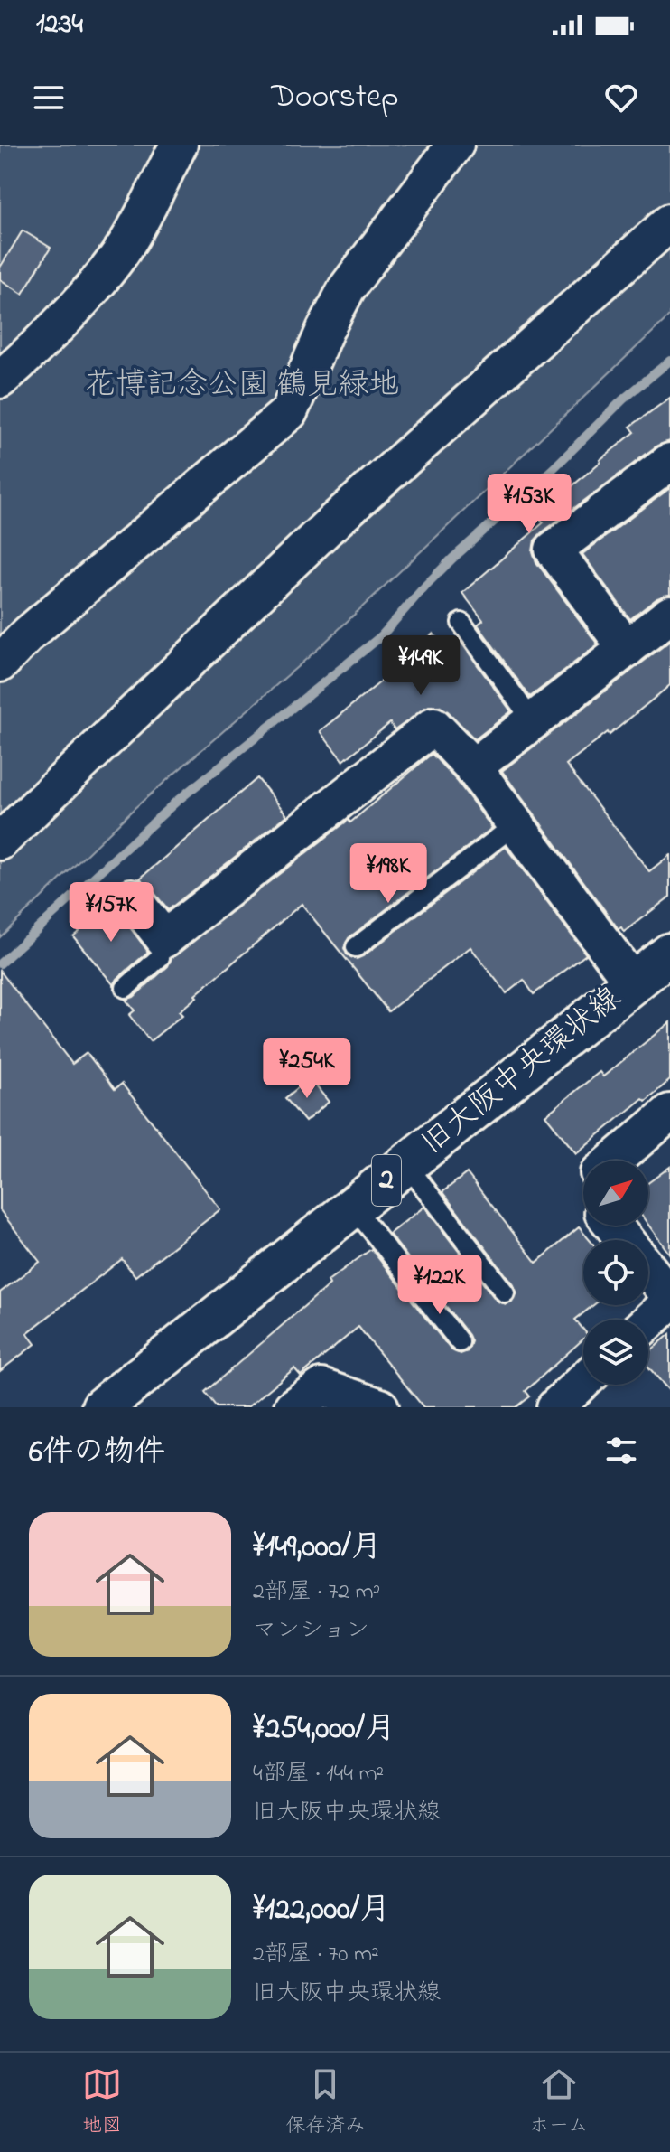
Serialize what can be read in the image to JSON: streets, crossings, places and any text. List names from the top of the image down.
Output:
{
  "streets": {
    "main road": ["旧大阪中央環状線", "2"]
  },
  "parks": ["花博記念公園 鶴見緑地"],
  "north": "top right",
  "page": {
    "status": "12:34",
    "header": "Doorstep",
    "price": [
      "¥153K",
      "¥149K",
      "¥198K",
      "¥157K",
      "¥254K",
      "¥122K"
    ],
    "heading": "6件の物件",
    "list": [
      {
        "name": "¥149,000/月",
        "note": "2部屋 · 72 m² · マンション"
      },
      {
        "name": "¥254,000/月",
        "note": "4部屋 · 144 m² · 旧大阪中央環状線"
      },
      {
        "name": "¥122,000/月",
        "note": "2部屋 · 70 m² · 旧大阪中央環状線"
      }
    ],
    "tabs": ["地図", "保存済み", "ホーム"]
  }
}
